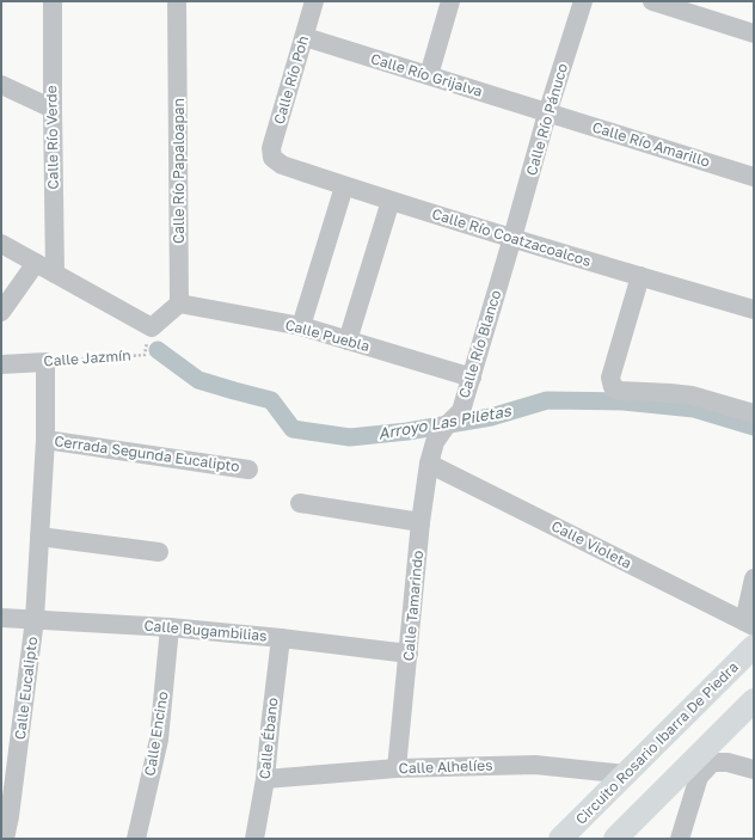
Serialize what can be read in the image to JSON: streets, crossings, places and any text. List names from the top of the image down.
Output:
{
  "streets": {
    "main road": ["Circuito Rosario Ibarra De Piedra"],
    "street": [
      "Calle Río Grijalva",
      "Calle Río Poh",
      "Calle Río Pánuco",
      "Calle Río Verde",
      "Calle Río Amarillo",
      "Calle Río Papaloapan",
      "Calle Río Coatzacoalcos",
      "Calle Puebla",
      "Calle Río Blanco",
      "Calle Jazmín",
      "Cerrada Segunda Eucalipto",
      "Calle Violeta",
      "Calle Tamarindo",
      "Calle Bugambilias",
      "Calle Eucalipto",
      "Calle Encino",
      "Calle Ébano",
      "Calle Alhelíes"
    ]
  },
  "crossings": [
    ["Calle Río Grijalva", "Calle Río Poh"],
    ["Calle Río Grijalva", "Calle Río Pánuco"],
    ["Calle Río Grijalva", "Calle Río Amarillo"],
    ["Calle Río Poh", "Calle Río Coatzacoalcos"],
    ["Calle Río Pánuco", "Calle Río Amarillo"],
    ["Calle Río Pánuco", "Calle Río Coatzacoalcos"],
    ["Calle Río Pánuco", "Calle Río Blanco"],
    ["Calle Río Papaloapan", "Calle Puebla"],
    ["Calle Río Coatzacoalcos", "Calle Río Blanco"],
    ["Calle Puebla", "Calle Río Blanco"],
    ["Calle Río Blanco", "Calle Tamarindo"],
    ["Calle Jazmín", "Calle Eucalipto"],
    ["Cerrada Segunda Eucalipto", "Calle Eucalipto"],
    ["Calle Violeta", "Calle Tamarindo"],
    ["Calle Tamarindo", "Calle Bugambilias"],
    ["Calle Tamarindo", "Calle Alhelíes"],
    ["Calle Bugambilias", "Calle Eucalipto"],
    ["Calle Bugambilias", "Calle Encino"],
    ["Calle Bugambilias", "Calle Ébano"],
    ["Calle Ébano", "Calle Alhelíes"],
    ["Circuito Rosario Ibarra De Piedra", "Calle Alhelíes"]
  ],
  "water": ["Arroyo Las Piletas"]
}
